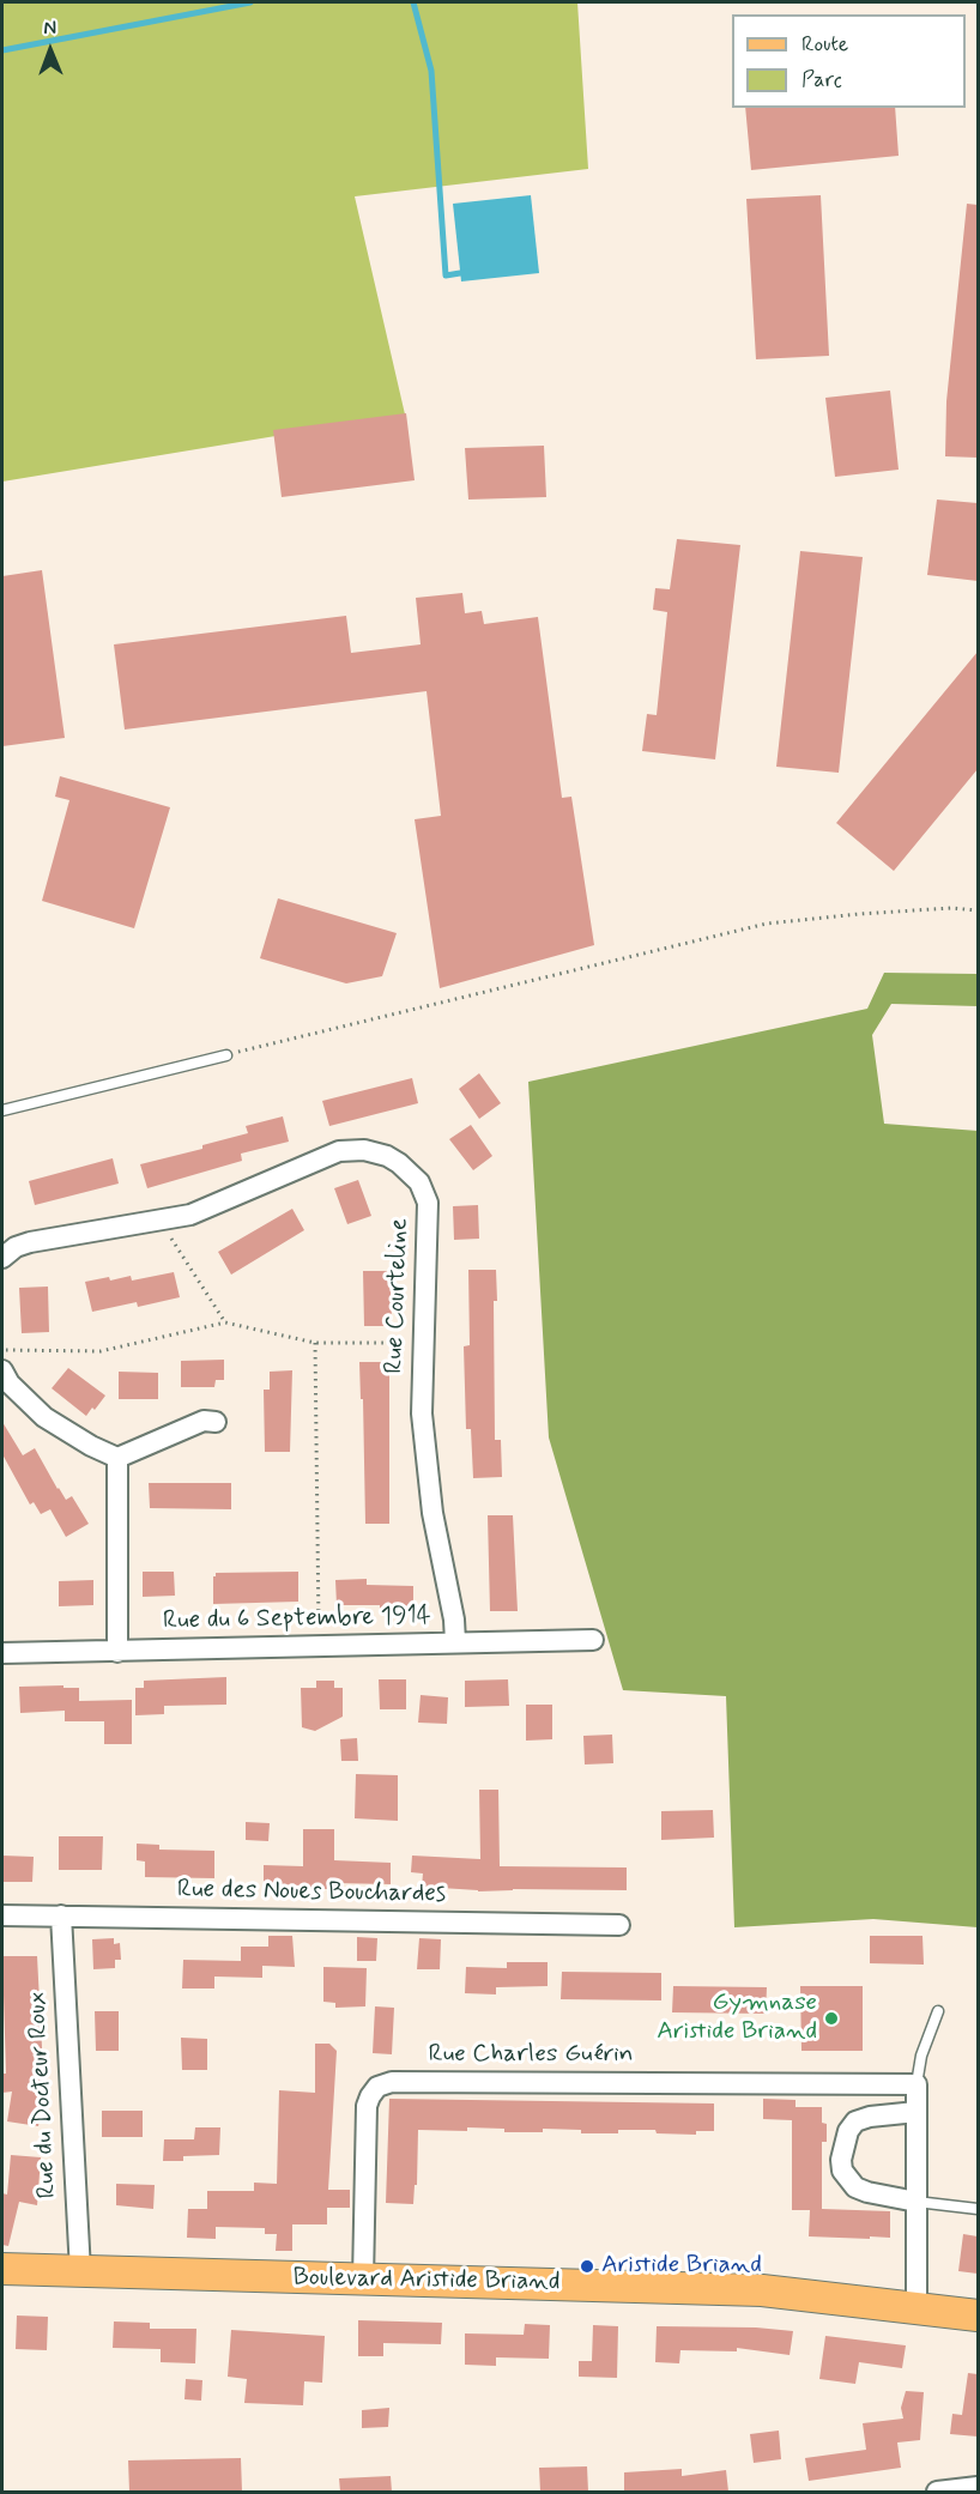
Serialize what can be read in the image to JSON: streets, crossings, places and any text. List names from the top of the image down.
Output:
{
  "streets": {
    "main road": ["Boulevard Aristide Briand"],
    "street": [
      "Rue Courteline",
      "Rue du 6 Septembre 1914",
      "Rue des Noues Bouchardes",
      "Rue Charles Guérin",
      "Rue du Docteur Roux"
    ]
  },
  "crossings": [
    ["Rue Courteline", "Rue du 6 Septembre 1914"],
    ["Rue des Noues Bouchardes", "Rue du Docteur Roux"],
    ["Rue Charles Guérin", "Boulevard Aristide Briand"],
    ["Rue du Docteur Roux", "Boulevard Aristide Briand"]
  ],
  "places": ["Gymnase Aristide Briand", "Aristide Briand"],
  "legend": ["Route", "Parc"],
  "north": "top"
}
